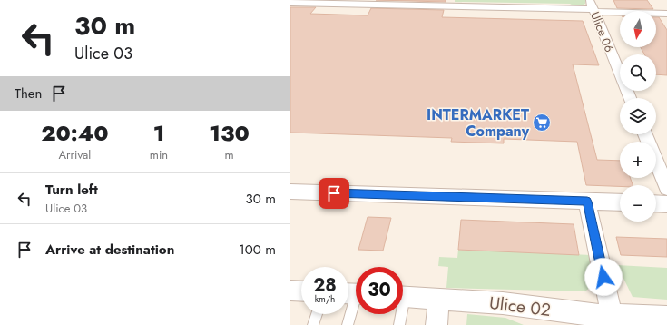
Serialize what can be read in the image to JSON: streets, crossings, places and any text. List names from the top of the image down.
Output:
{
  "streets": {
    "street": ["Ulice 06", "Ulice 02"]
  },
  "places": {
    "supermarket": ["INTERMARKET Company"]
  },
  "north": "bottom",
  "page": {
    "turn": ["30 m", "Ulice 03"],
    "map_buttons": ["+", "−"],
    "then": "Then",
    "eta": [
      "20:40",
      "Arrival",
      "1",
      "min",
      "130",
      "m"
    ],
    "list": [
      {
        "name": "Turn left",
        "note": "Ulice 03",
        "value": "30 m"
      },
      {
        "name": "Arrive at destination",
        "value": "100 m"
      }
    ],
    "speed": "28 km/h",
    "limit": "30"
  }
}
